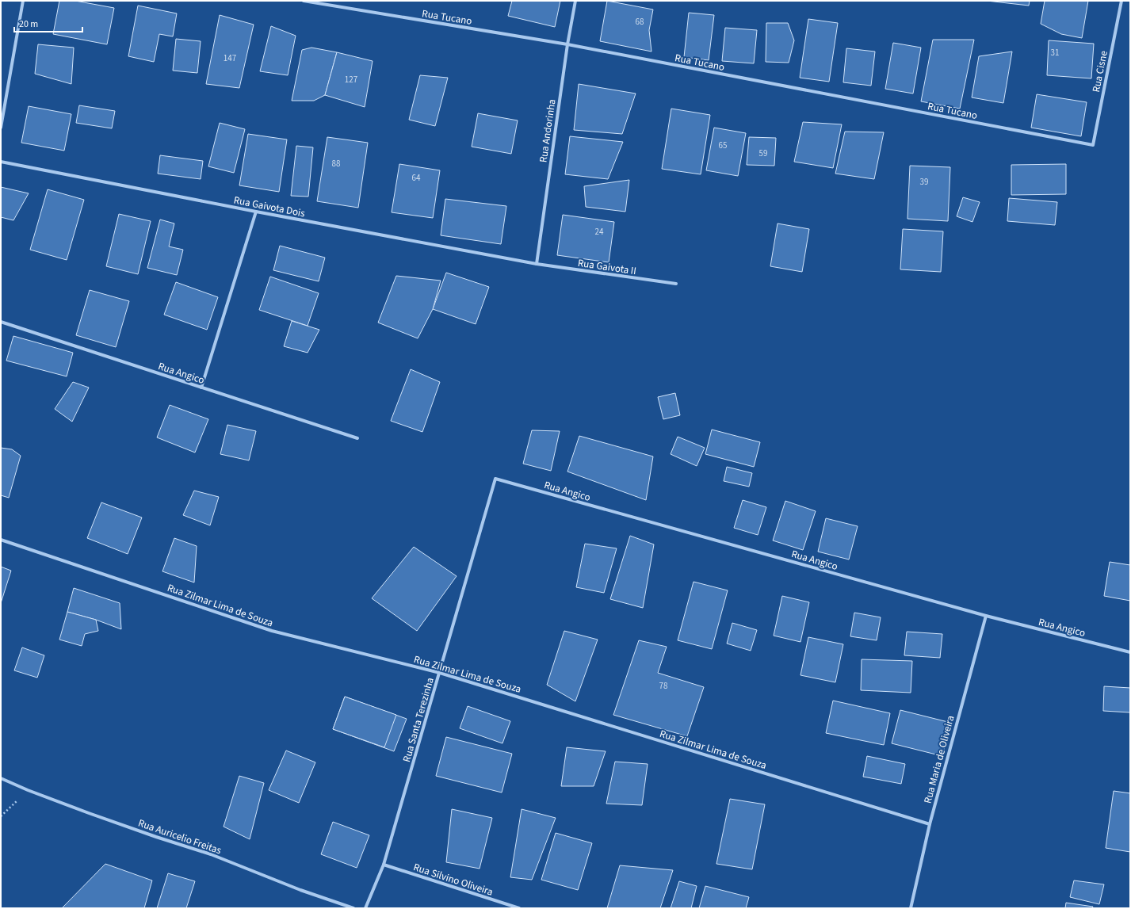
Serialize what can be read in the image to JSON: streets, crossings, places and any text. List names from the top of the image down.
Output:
{
  "streets": {
    "street": [
      "Rua Tucano",
      "Rua Cisne",
      "Rua Andorinha",
      "Rua Gaivota Dois",
      "Rua Gaivota II",
      "Rua Angico",
      "Rua Zilmar Lima de Souza",
      "Rua Santa Terezinha",
      "Rua Maria de Oliveira",
      "Rua Auricelio Freitas",
      "Rua Silvino Oliveira"
    ]
  },
  "crossings": [
    ["Rua Tucano", "Rua Cisne"],
    ["Rua Tucano", "Rua Andorinha"],
    ["Rua Andorinha", "Rua Gaivota Dois"],
    ["Rua Andorinha", "Rua Gaivota II"],
    ["Rua Gaivota Dois", "Rua Gaivota II"],
    ["Rua Angico", "Rua Santa Terezinha"],
    ["Rua Angico", "Rua Maria de Oliveira"],
    ["Rua Zilmar Lima de Souza", "Rua Santa Terezinha"],
    ["Rua Zilmar Lima de Souza", "Rua Maria de Oliveira"],
    ["Rua Santa Terezinha", "Rua Silvino Oliveira"]
  ],
  "house_numbers": [
    "68",
    "31",
    "147",
    "127",
    "65",
    "59",
    "88",
    "64",
    "39",
    "24",
    "78"
  ],
  "scale_bar": "20 m"
}
